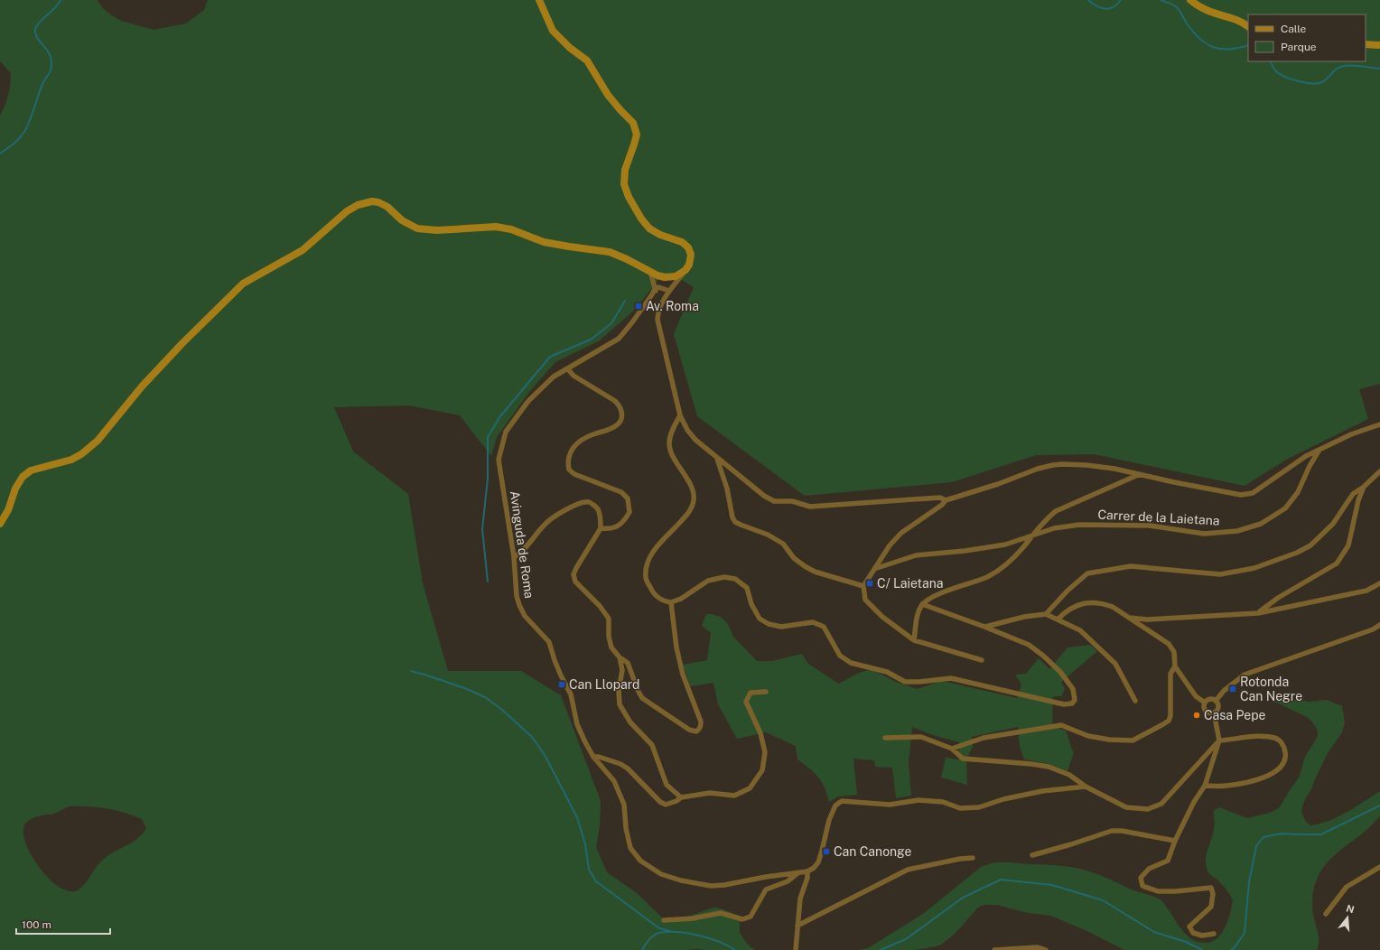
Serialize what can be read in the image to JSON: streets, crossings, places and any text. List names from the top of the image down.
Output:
{
  "streets": {
    "street": ["Carrer de la Laietana", "Avinguda de Roma"]
  },
  "places": {
    "transit": [
      "Av. Roma",
      "C/ Laietana",
      "Can Llopard",
      "Rotonda Can Negre",
      "Can Canonge"
    ],
    "other": ["Casa Pepe"]
  },
  "legend": ["Calle", "Parque"],
  "scale_bar": "100 m",
  "north": "top"
}
